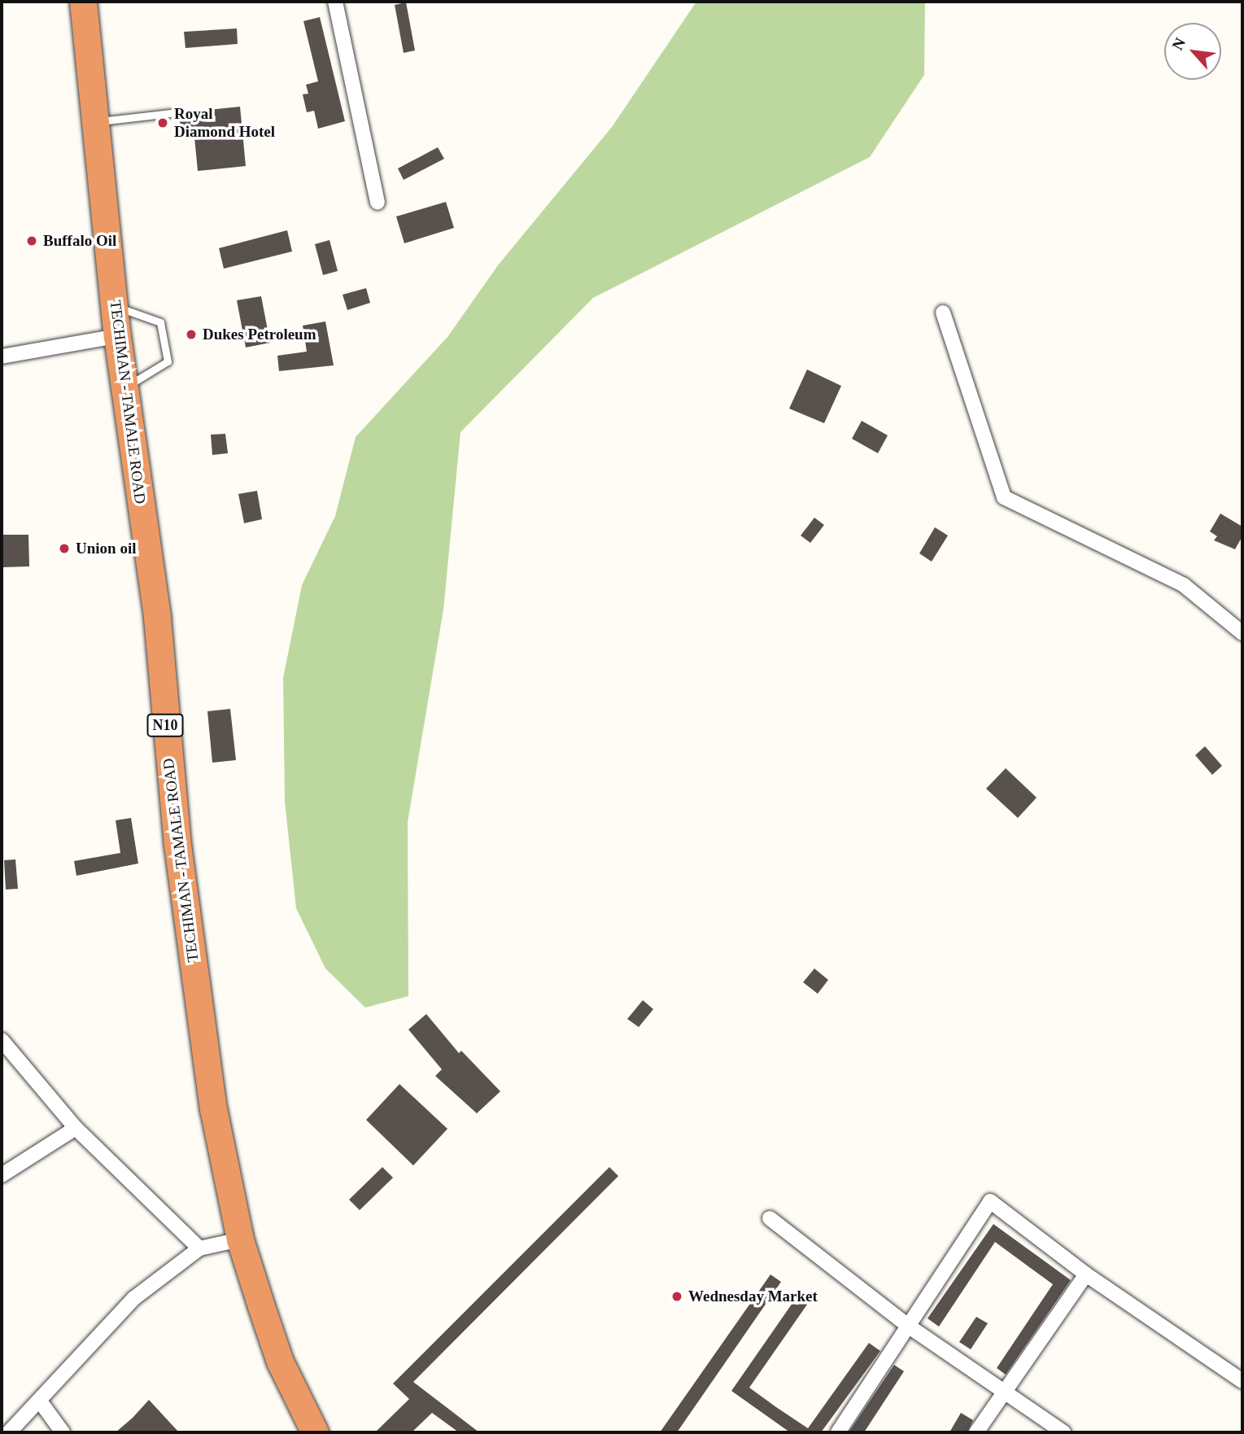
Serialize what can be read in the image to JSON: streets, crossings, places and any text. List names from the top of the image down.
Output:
{
  "streets": {
    "highway": ["TECHIMAN - TAMALE ROAD", "N10"]
  },
  "places": [
    "Royal Diamond Hotel",
    "Buffalo Oil",
    "Dukes Petroleum",
    "Union oil",
    "Wednesday Market"
  ],
  "north": "top left"
}
